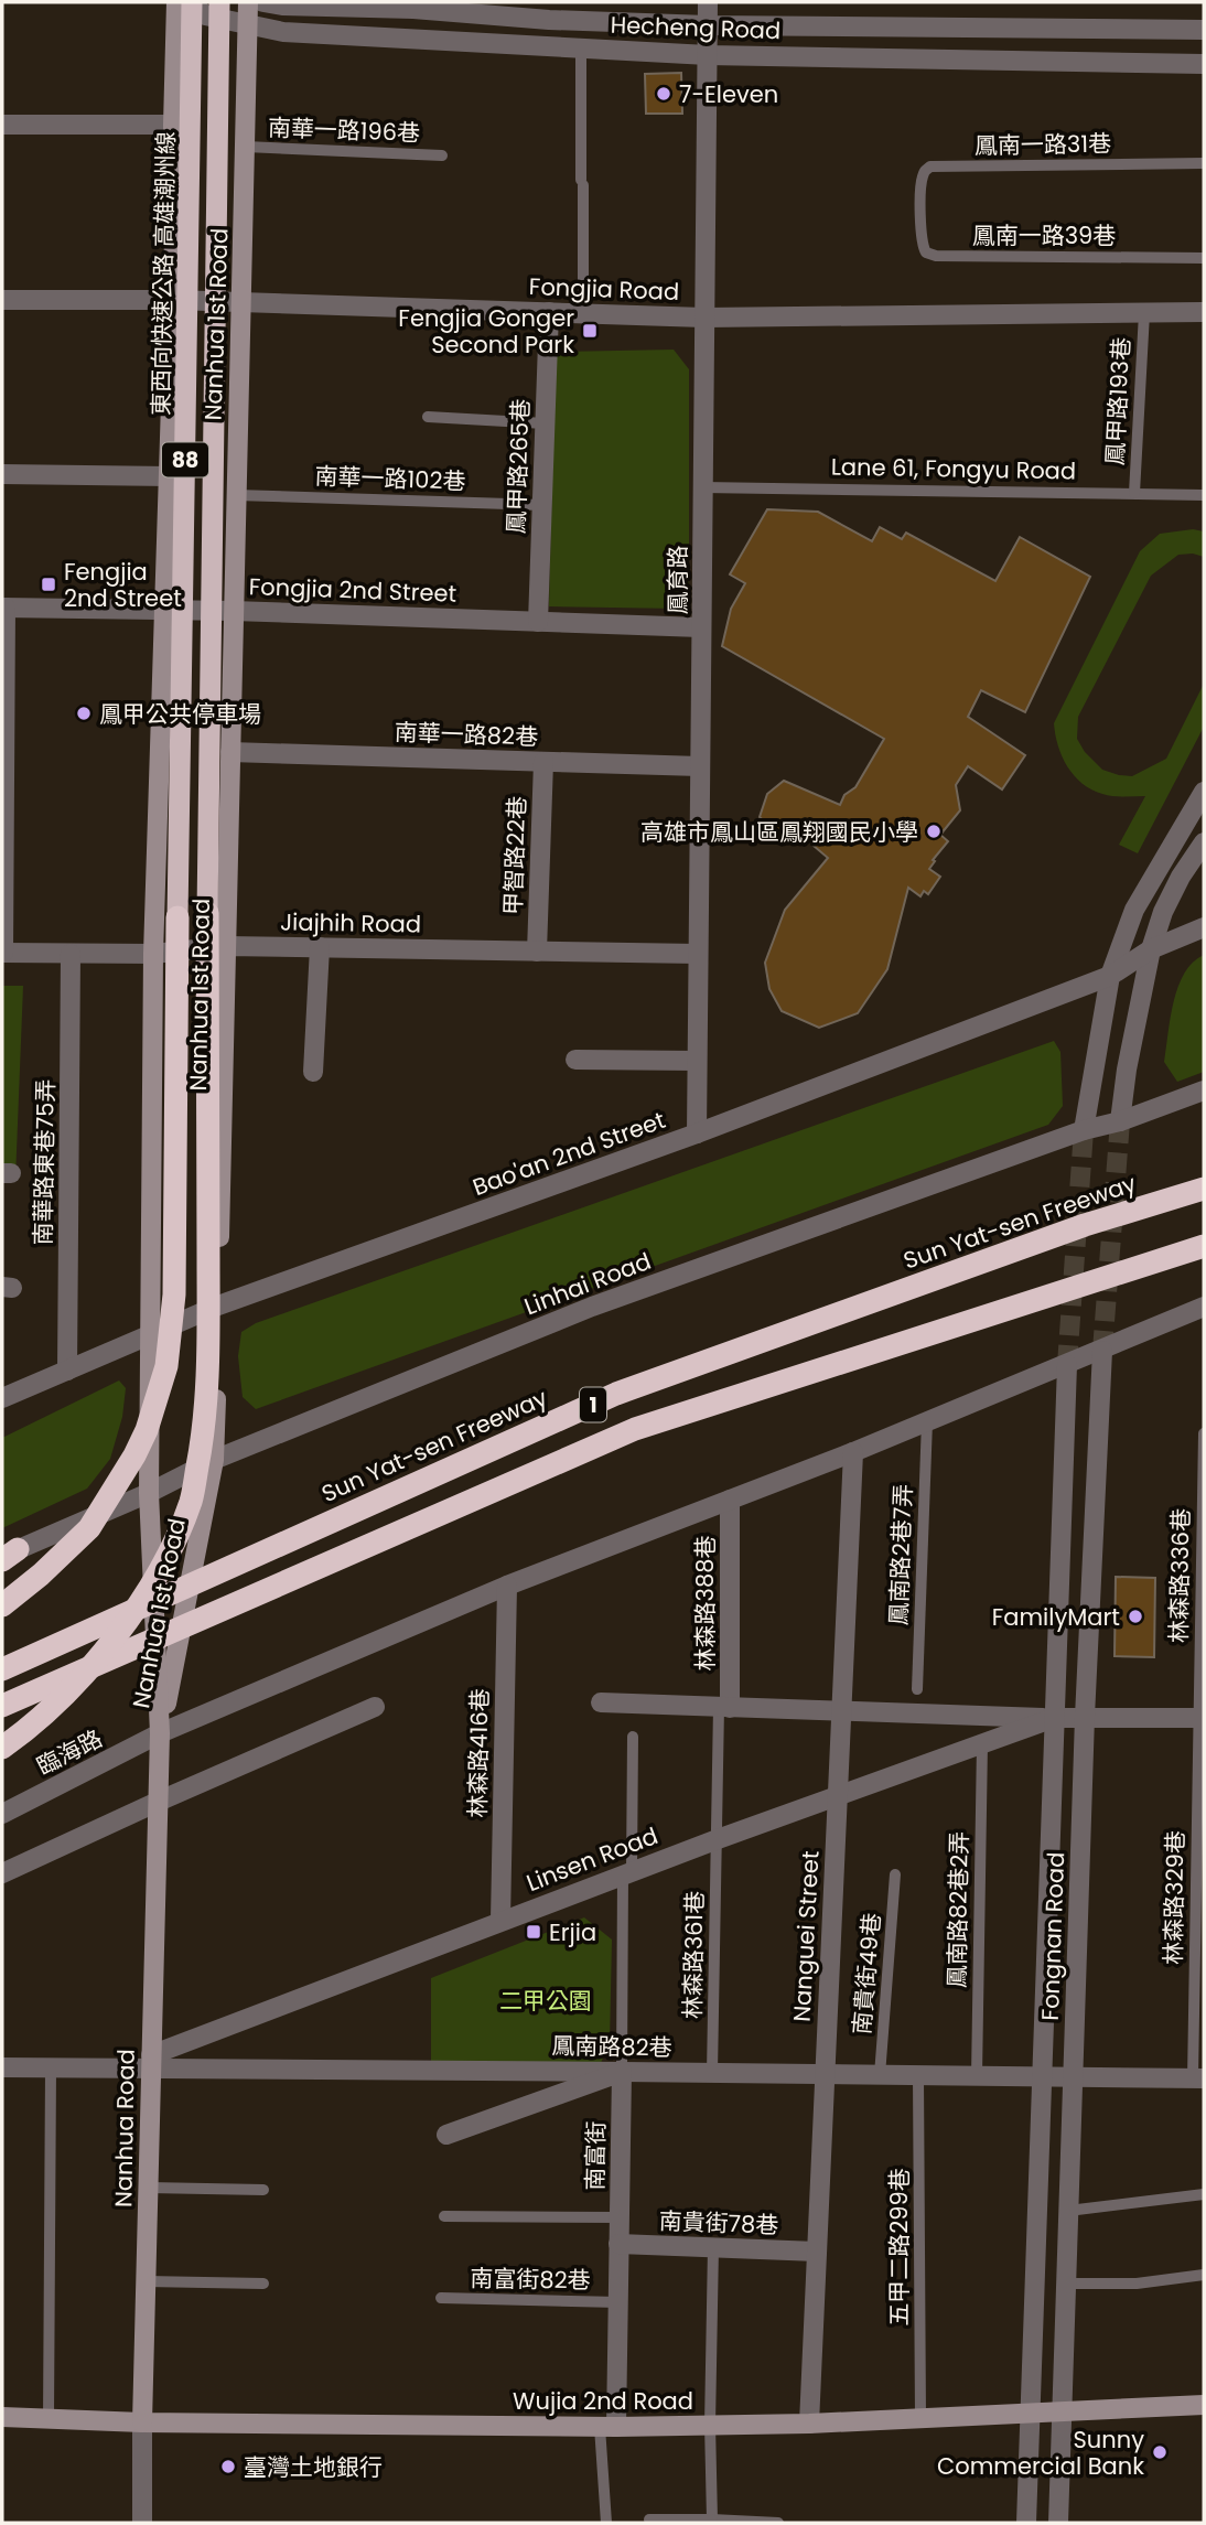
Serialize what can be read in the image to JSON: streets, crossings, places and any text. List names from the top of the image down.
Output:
{
  "streets": {
    "highway": [
      "東西向快速公路 高雄潮州線",
      "88",
      "Sun Yat-sen Freeway",
      "1"
    ],
    "main road": ["Nanhua 1st Road", "Nanhua Road", "Wujia 2nd Road"],
    "street": [
      "Hecheng Road",
      "Fongjia Road",
      "鳳甲路265巷",
      "鳳育路",
      "Fongjia 2nd Street",
      "南華一路82巷",
      "甲智路22巷",
      "Jiajhih Road",
      "Bao'an 2nd Street",
      "南華路東巷75弄",
      "Linhai Road",
      "林森路388巷",
      "臨海路",
      "林森路416巷",
      "Linsen Road",
      "Nanguei Street",
      "Fongnan Road",
      "鳳南路82巷",
      "南富街",
      "南貴街78巷"
    ],
    "lane": [
      "南華一路196巷",
      "鳳南一路31巷",
      "鳳南一路39巷",
      "鳳甲路193巷",
      "Lane 61, Fongyu Road",
      "南華一路102巷",
      "鳳南路2巷7弄",
      "林森路336巷",
      "林森路329巷",
      "鳳南路82巷2弄",
      "林森路361巷",
      "南貴街49巷",
      "五甲二路299巷",
      "南富街82巷"
    ]
  },
  "crossings": [
    ["Hecheng Road", "東西向快速公路 高雄潮州線"],
    ["Hecheng Road", "Nanhua 1st Road"],
    ["Hecheng Road", "鳳育路"],
    ["南華一路196巷", "Nanhua 1st Road"],
    ["鳳南一路31巷", "鳳南一路39巷"],
    ["Fongjia Road", "Nanhua 1st Road"],
    ["Fongjia Road", "鳳甲路193巷"],
    ["Fongjia Road", "鳳甲路265巷"],
    ["Fongjia Road", "鳳育路"],
    ["Nanhua 1st Road", "南華一路102巷"],
    ["Nanhua 1st Road", "Fongjia 2nd Street"],
    ["Nanhua 1st Road", "南華一路82巷"],
    ["Nanhua 1st Road", "Jiajhih Road"],
    ["Nanhua 1st Road", "Bao'an 2nd Street"],
    ["Nanhua 1st Road", "Linhai Road"],
    ["Nanhua 1st Road", "臨海路"],
    ["Nanhua 1st Road", "Nanhua Road"],
    ["鳳甲路193巷", "Lane 61, Fongyu Road"],
    ["鳳甲路265巷", "南華一路102巷"],
    ["鳳甲路265巷", "Fongjia 2nd Street"],
    ["Lane 61, Fongyu Road", "鳳育路"],
    ["鳳育路", "Fongjia 2nd Street"],
    ["鳳育路", "南華一路82巷"],
    ["鳳育路", "Jiajhih Road"],
    ["鳳育路", "Bao'an 2nd Street"],
    ["南華一路82巷", "甲智路22巷"],
    ["甲智路22巷", "Jiajhih Road"],
    ["Jiajhih Road", "南華路東巷75弄"],
    ["Bao'an 2nd Street", "南華路東巷75弄"],
    ["鳳南路2巷7弄", "臨海路"],
    ["林森路336巷", "林森路329巷"],
    ["林森路388巷", "臨海路"],
    ["林森路388巷", "Linsen Road"],
    ["林森路388巷", "林森路361巷"],
    ["臨海路", "林森路416巷"],
    ["臨海路", "Nanguei Street"],
    ["臨海路", "Fongnan Road"],
    ["臨海路", "Nanhua Road"],
    ["林森路416巷", "Linsen Road"],
    ["Linsen Road", "鳳南路82巷2弄"],
    ["Linsen Road", "Nanguei Street"],
    ["Linsen Road", "Fongnan Road"],
    ["Linsen Road", "林森路361巷"],
    ["Linsen Road", "鳳南路82巷"],
    ["Linsen Road", "Nanhua Road"],
    ["林森路329巷", "鳳南路82巷"],
    ["鳳南路82巷2弄", "鳳南路82巷"],
    ["Nanguei Street", "鳳南路82巷"],
    ["Nanguei Street", "南貴街78巷"],
    ["Nanguei Street", "Wujia 2nd Road"],
    ["Fongnan Road", "鳳南路82巷"],
    ["Fongnan Road", "Wujia 2nd Road"],
    ["林森路361巷", "鳳南路82巷"],
    ["南貴街49巷", "鳳南路82巷"],
    ["鳳南路82巷", "Nanhua Road"],
    ["鳳南路82巷", "南富街"],
    ["鳳南路82巷", "五甲二路299巷"],
    ["Nanhua Road", "Wujia 2nd Road"],
    ["南富街", "南貴街78巷"],
    ["南富街", "南富街82巷"],
    ["南富街", "Wujia 2nd Road"],
    ["五甲二路299巷", "Wujia 2nd Road"]
  ],
  "parks": ["二甲公園"],
  "places": {
    "other": [
      "7-Eleven",
      "鳳甲公共停車場",
      "高雄市鳳山區鳳翔國民小學",
      "FamilyMart",
      "Sunny Commercial Bank",
      "臺灣土地銀行"
    ],
    "transit": ["Fengjia Gonger Second Park", "Fengjia 2nd Street", "Erjia"]
  }
}
